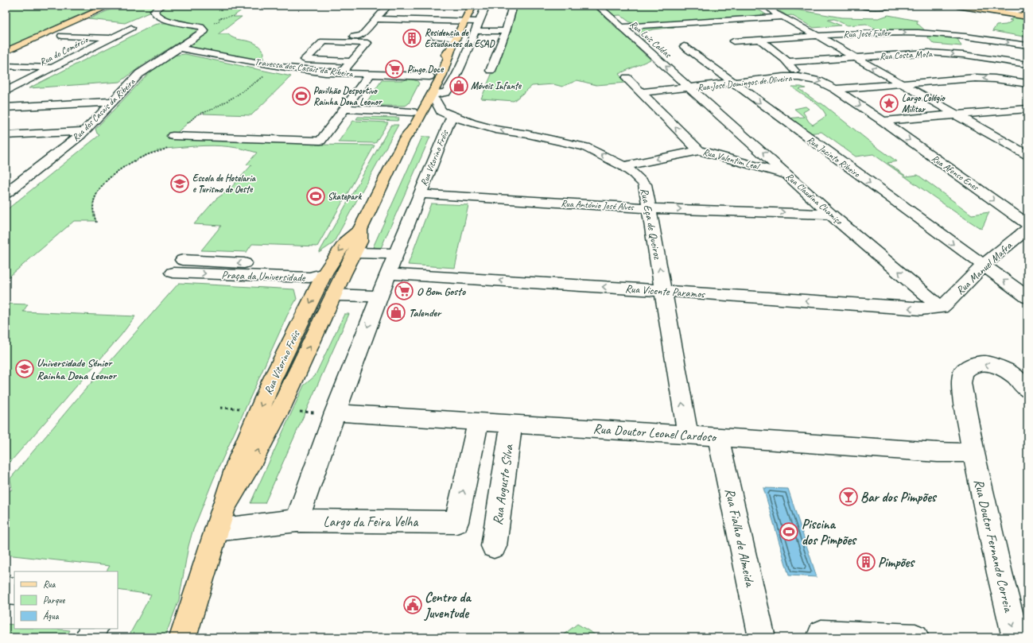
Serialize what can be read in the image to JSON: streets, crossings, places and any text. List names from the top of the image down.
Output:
{
  "streets": {
    "main road": ["Rua Vitorino Fróis"],
    "street": [
      "Rua José Fuller",
      "Rua Luís Caldas",
      "Rua do Comércio",
      "Rua Costa Mota",
      "Travessa dos Casais da Ribeira",
      "Rua José Domingos de Oliveira",
      "Rua dos Casais da Ribeira",
      "Rua Jacinto Ribeiro",
      "Rua Valentim Leal",
      "Rua Afonso Enes",
      "Rua Claudina Chamiço",
      "Rua António José Alves",
      "Rua Eça de Queiroz",
      "Rua Manuel Mafra",
      "Praça da Universidade",
      "Rua Vicente Paramos",
      "Rua Doutor Leonel Cardoso",
      "Rua Augusto Silva",
      "Largo da Feira Velha",
      "Rua Fialho de Almeida",
      "Rua Doutor Fernando Correia"
    ]
  },
  "crossings": [
    ["Rua Luís Caldas", "Rua José Domingos de Oliveira"],
    ["Rua Luís Caldas", "Rua Claudina Chamiço"],
    ["Travessa dos Casais da Ribeira", "Rua dos Casais da Ribeira"],
    ["Travessa dos Casais da Ribeira", "Rua Vitorino Fróis"],
    ["Rua José Domingos de Oliveira", "Rua Jacinto Ribeiro"],
    ["Rua José Domingos de Oliveira", "Rua Valentim Leal"],
    ["Rua José Domingos de Oliveira", "Rua Afonso Enes"],
    ["Rua José Domingos de Oliveira", "Rua Claudina Chamiço"],
    ["Rua Jacinto Ribeiro", "Rua Manuel Mafra"],
    ["Rua Vitorino Fróis", "Rua António José Alves"],
    ["Rua Vitorino Fróis", "Rua Eça de Queiroz"],
    ["Rua Vitorino Fróis", "Praça da Universidade"],
    ["Rua Vitorino Fróis", "Rua Vicente Paramos"],
    ["Rua Vitorino Fróis", "Rua Doutor Leonel Cardoso"],
    ["Rua Valentim Leal", "Rua Claudina Chamiço"],
    ["Rua Claudina Chamiço", "Rua António José Alves"],
    ["Rua Claudina Chamiço", "Rua Manuel Mafra"],
    ["Rua Claudina Chamiço", "Rua Vicente Paramos"],
    ["Rua António José Alves", "Rua Eça de Queiroz"],
    ["Rua Eça de Queiroz", "Rua Vicente Paramos"],
    ["Rua Eça de Queiroz", "Rua Doutor Leonel Cardoso"],
    ["Rua Manuel Mafra", "Rua Vicente Paramos"],
    ["Rua Doutor Leonel Cardoso", "Rua Augusto Silva"],
    ["Rua Doutor Leonel Cardoso", "Largo da Feira Velha"],
    ["Rua Doutor Leonel Cardoso", "Rua Fialho de Almeida"],
    ["Rua Doutor Leonel Cardoso", "Rua Doutor Fernando Correia"]
  ],
  "one_way": [
    "Rua Luís Caldas",
    "Rua António José Alves",
    "Rua Eça de Queiroz",
    "Rua Vicente Paramos"
  ],
  "places": {
    "building": ["Residencia de Estudantes da ESAD", "Pimpões"],
    "supermarket": ["Pingo Doce", "O Bom Gosto"],
    "shop": ["Móveis Infante", "Talender"],
    "sports": ["Pavilhão Desportivo Rainha Dona Leonor", "Skatepark", "Piscina dos Pimpões"],
    "place": ["Largo Colégio Militar"],
    "school or university": ["Escola de Hotelaria e Turismo do Oeste", "Universidade Sénior Rainha Dona Leonor"],
    "bar": ["Bar dos Pimpões"],
    "public building": ["Centro da Juventude"]
  },
  "legend": ["Rua", "Parque", "Água"]
}
